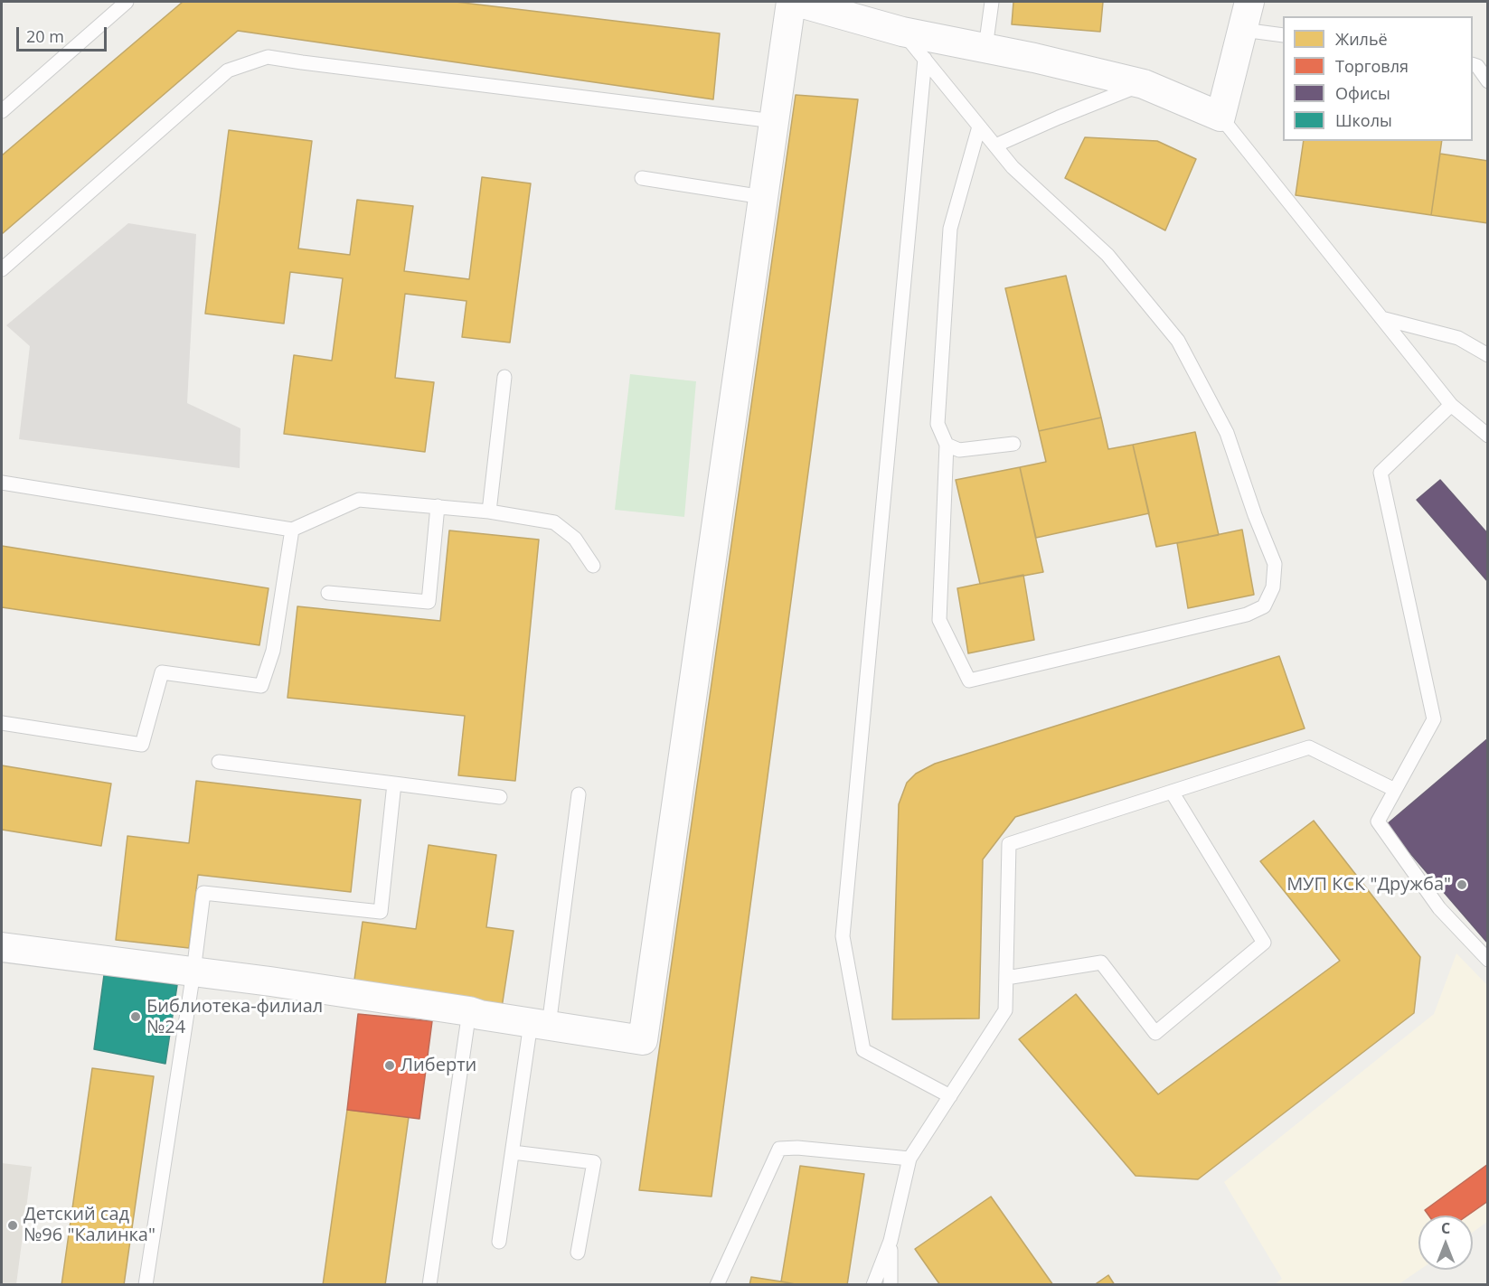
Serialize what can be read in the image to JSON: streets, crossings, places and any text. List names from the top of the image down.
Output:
{
  "places": [
    "МУП КСК \"Дружба\"",
    "Библиотека-филиал №24",
    "Либерти",
    "Детский сад №96 \"Калинка\""
  ],
  "legend": [
    "Жильё",
    "Торговля",
    "Офисы",
    "Школы"
  ],
  "scale_bar": "20 m",
  "north": "top"
}
